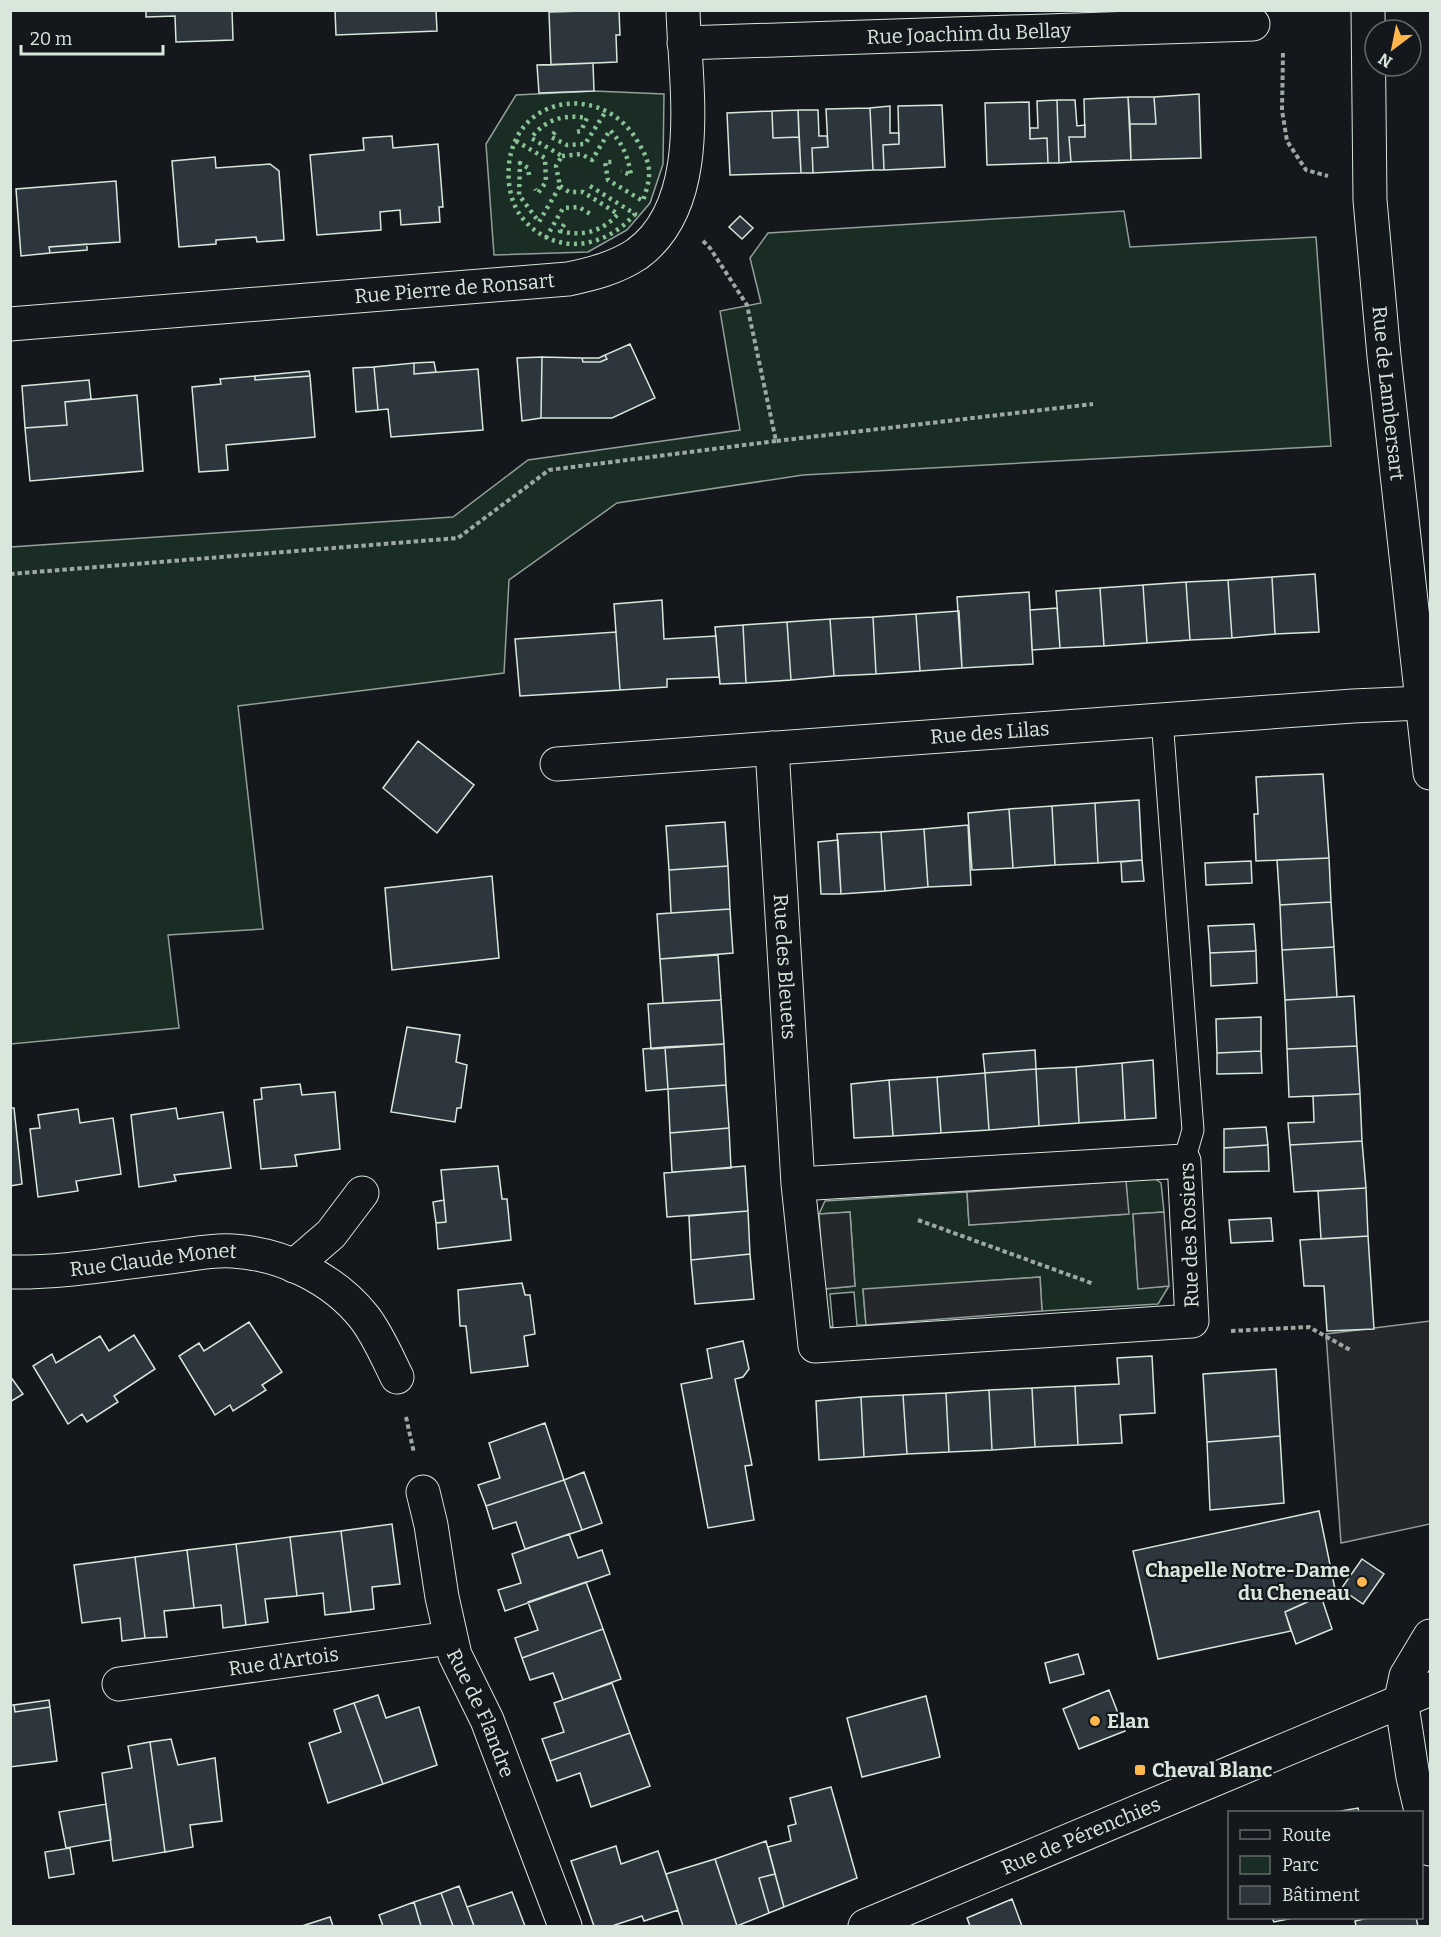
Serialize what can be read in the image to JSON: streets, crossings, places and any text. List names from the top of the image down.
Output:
{
  "streets": {
    "street": [
      "Rue Joachim du Bellay",
      "Rue Pierre de Ronsart",
      "Rue de Lambersart",
      "Rue des Lilas",
      "Rue des Bleuets",
      "Rue des Rosiers",
      "Rue Claude Monet",
      "Rue d'Artois",
      "Rue de Flandre",
      "Rue de Pérenchies"
    ]
  },
  "crossings": [
    ["Rue Joachim du Bellay", "Rue Pierre de Ronsart"],
    ["Rue de Lambersart", "Rue des Lilas"],
    ["Rue des Lilas", "Rue des Bleuets"],
    ["Rue des Lilas", "Rue des Rosiers"],
    ["Rue des Bleuets", "Rue des Rosiers"],
    ["Rue d'Artois", "Rue de Flandre"]
  ],
  "places": {
    "other": ["Chapelle Notre-Dame du Cheneau", "Elan"],
    "transit": ["Cheval Blanc"]
  },
  "legend": ["Route", "Parc", "Bâtiment"],
  "scale_bar": "20 m",
  "north": "bottom left"
}
